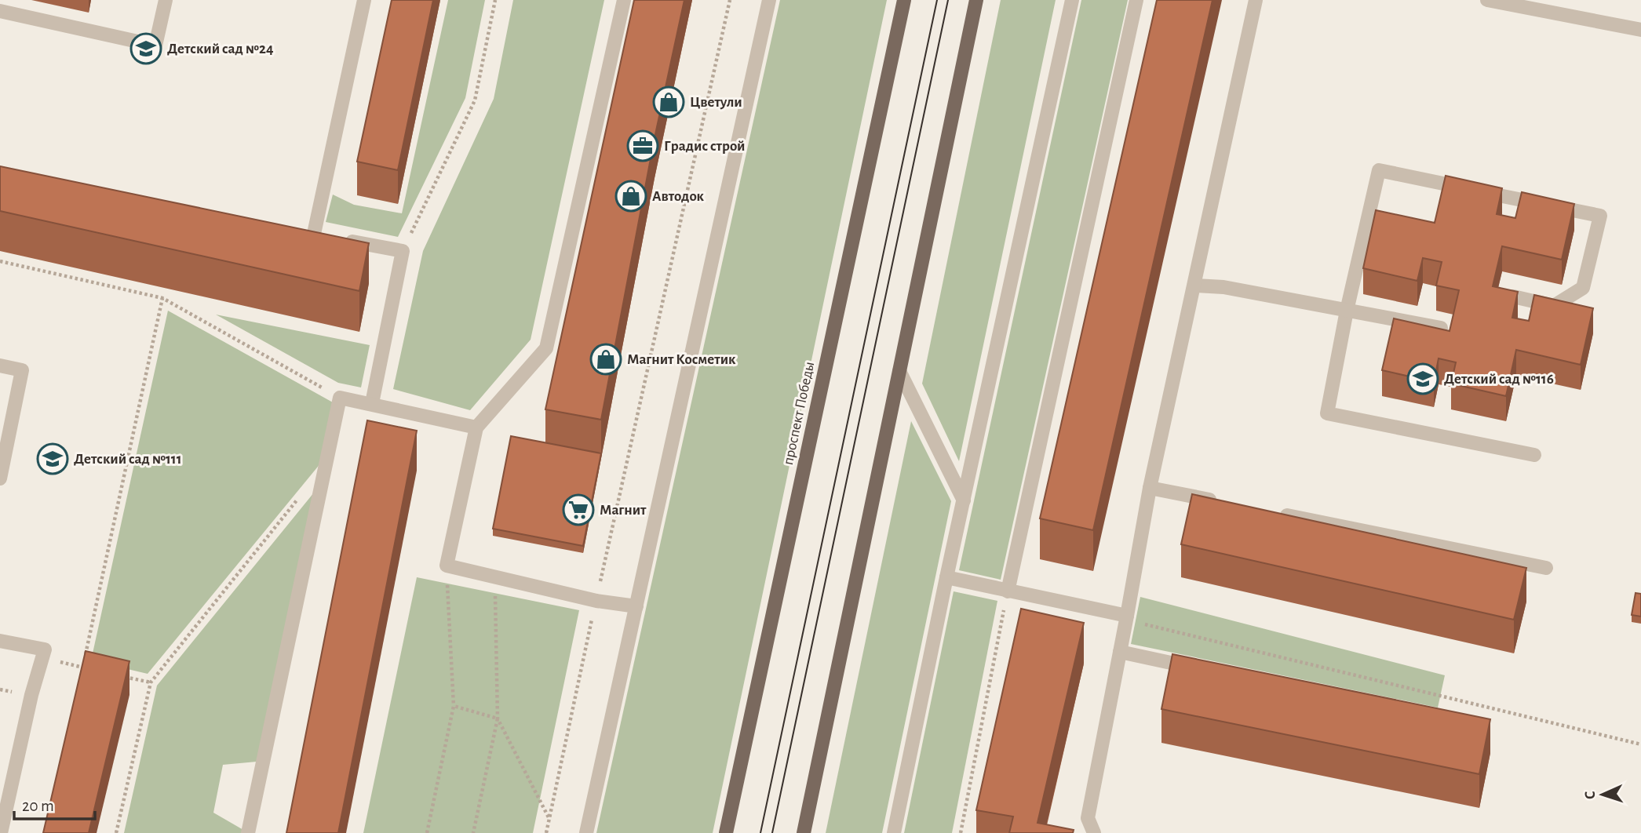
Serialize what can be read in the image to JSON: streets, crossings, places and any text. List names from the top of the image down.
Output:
{
  "streets": {
    "main road": ["проспект Победы"]
  },
  "places": {
    "school or university": ["Детский сад №24", "Детский сад №116", "Детский сад №111"],
    "shop": ["Цветули", "Автодок", "Магнит Косметик"],
    "office": ["Градис строй"],
    "supermarket": ["Магнит"]
  },
  "scale_bar": "20 m",
  "north": "left"
}
